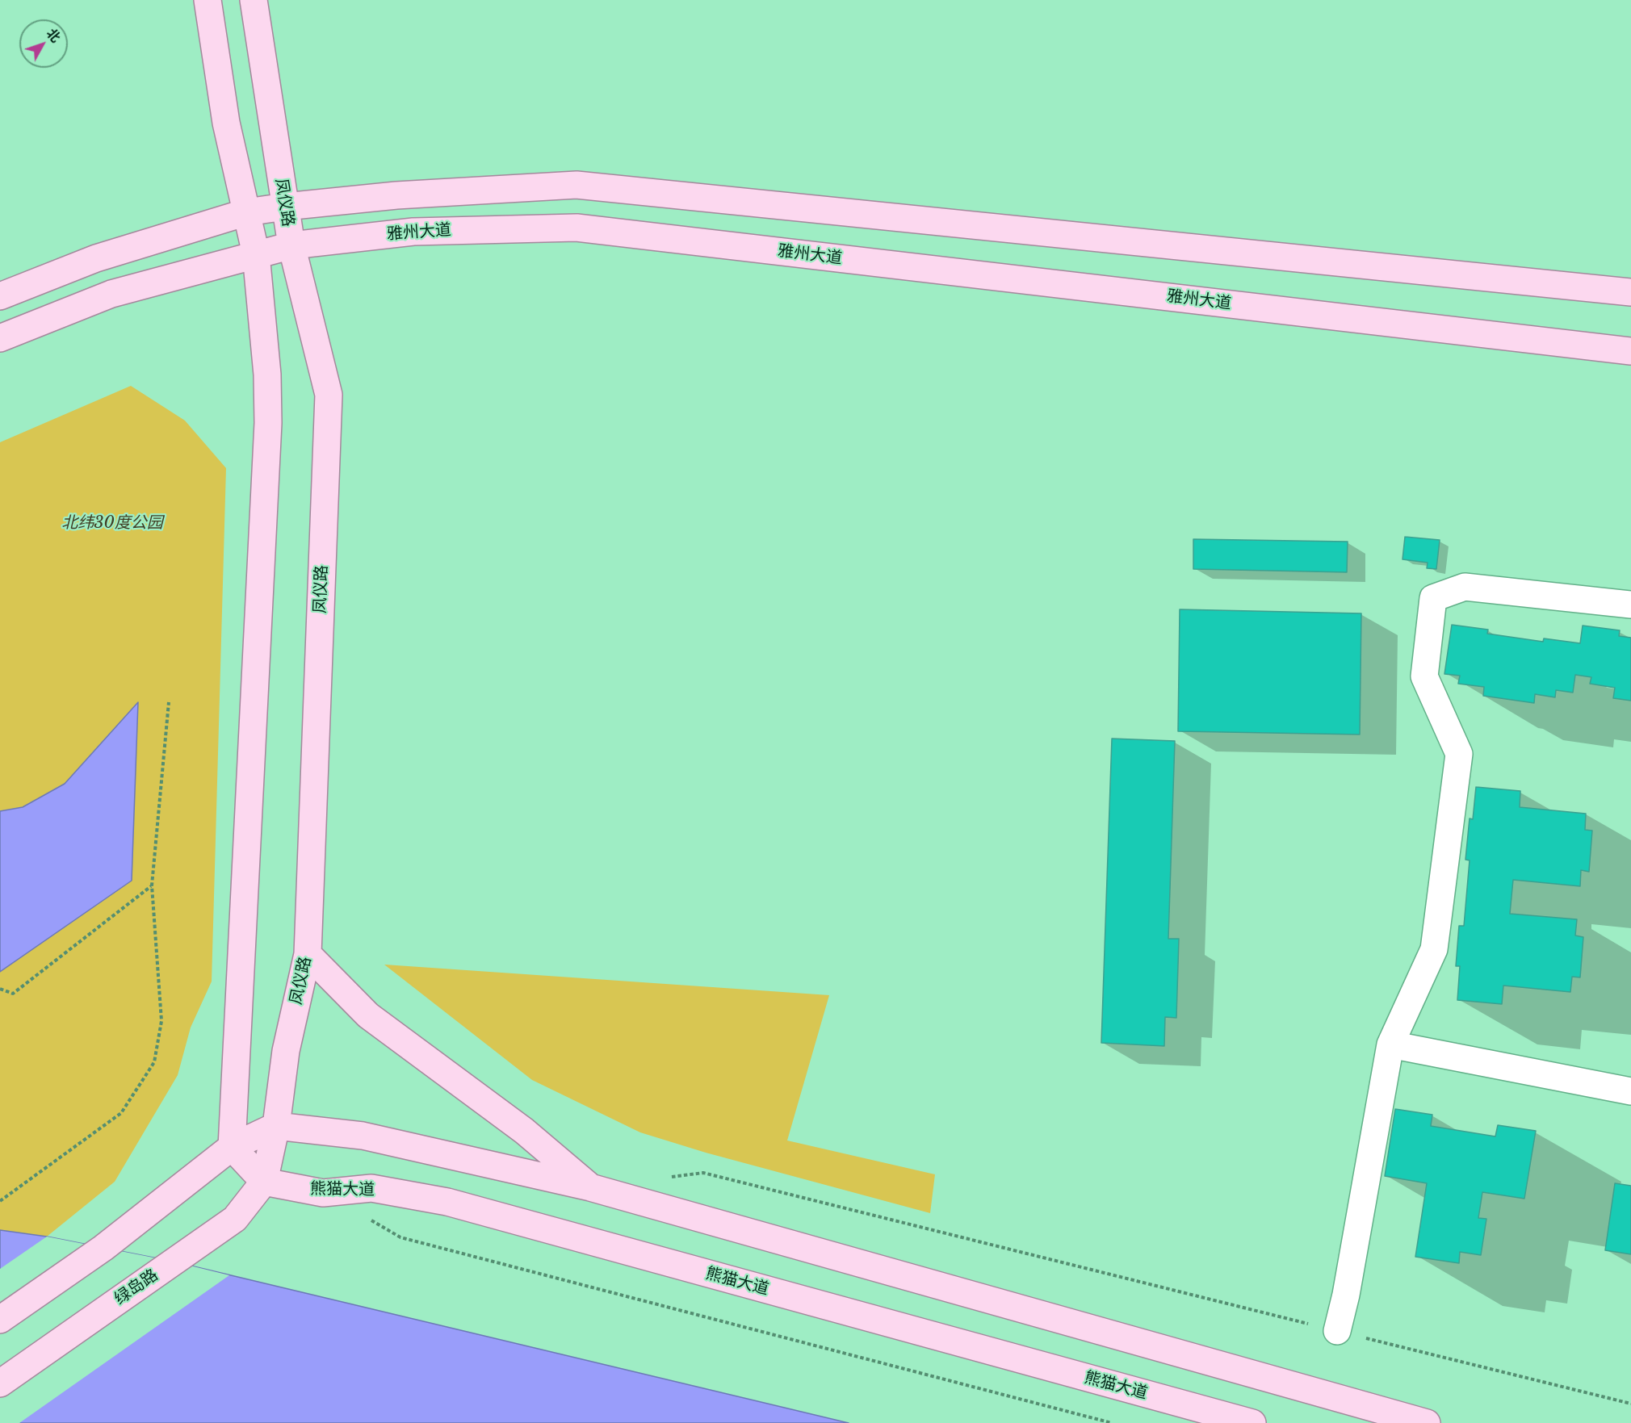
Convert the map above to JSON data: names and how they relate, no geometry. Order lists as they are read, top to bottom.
{
  "streets": {
    "main road": [
      "凤仪路",
      "雅州大道",
      "熊猫大道",
      "绿岛路"
    ]
  },
  "crossings": [
    ["凤仪路", "雅州大道"],
    ["凤仪路", "熊猫大道"],
    ["凤仪路", "绿岛路"],
    ["熊猫大道", "绿岛路"]
  ],
  "parks": ["北纬30度公园"],
  "north": "top right"
}
